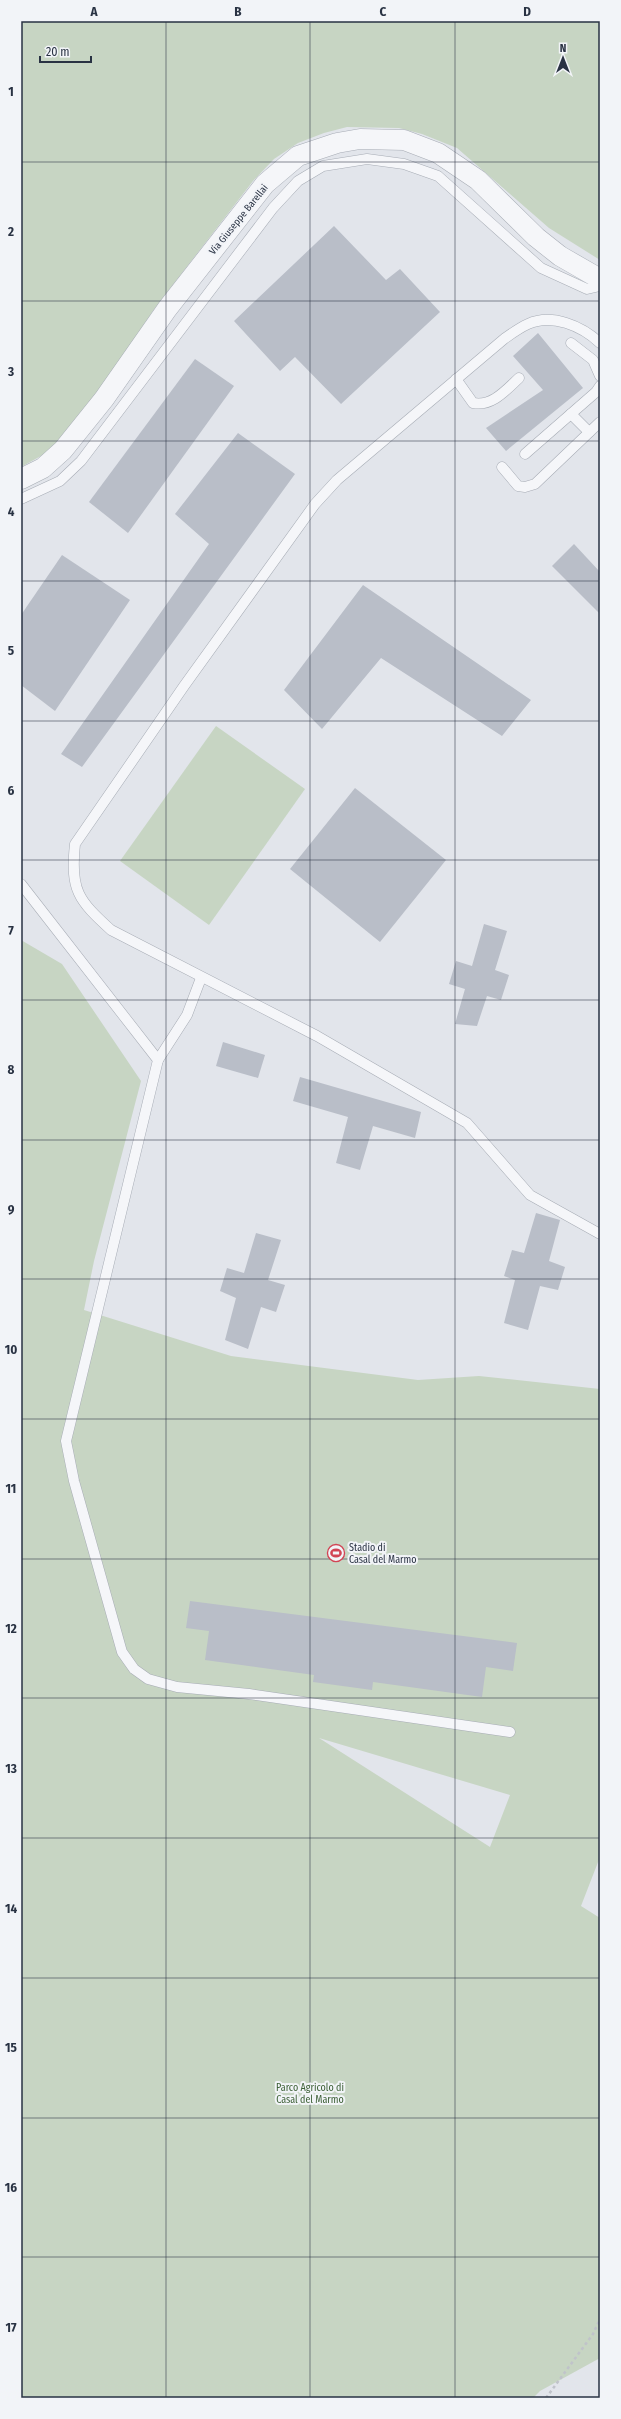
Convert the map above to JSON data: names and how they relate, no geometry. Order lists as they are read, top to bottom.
{
  "streets": {
    "street": ["Via Giuseppe Barellai"]
  },
  "parks": ["Parco Agricolo di Casal del Marmo"],
  "places": {
    "sports": ["Stadio di Casal del Marmo"]
  },
  "scale_bar": "20 m",
  "north": "top",
  "grid": {
    "columns": [
      "A",
      "B",
      "C",
      "D"
    ],
    "rows": [
      "1",
      "2",
      "3",
      "4",
      "5",
      "6",
      "7",
      "8",
      "9",
      "10",
      "11",
      "12",
      "13",
      "14",
      "15",
      "16",
      "17"
    ]
  }
}
